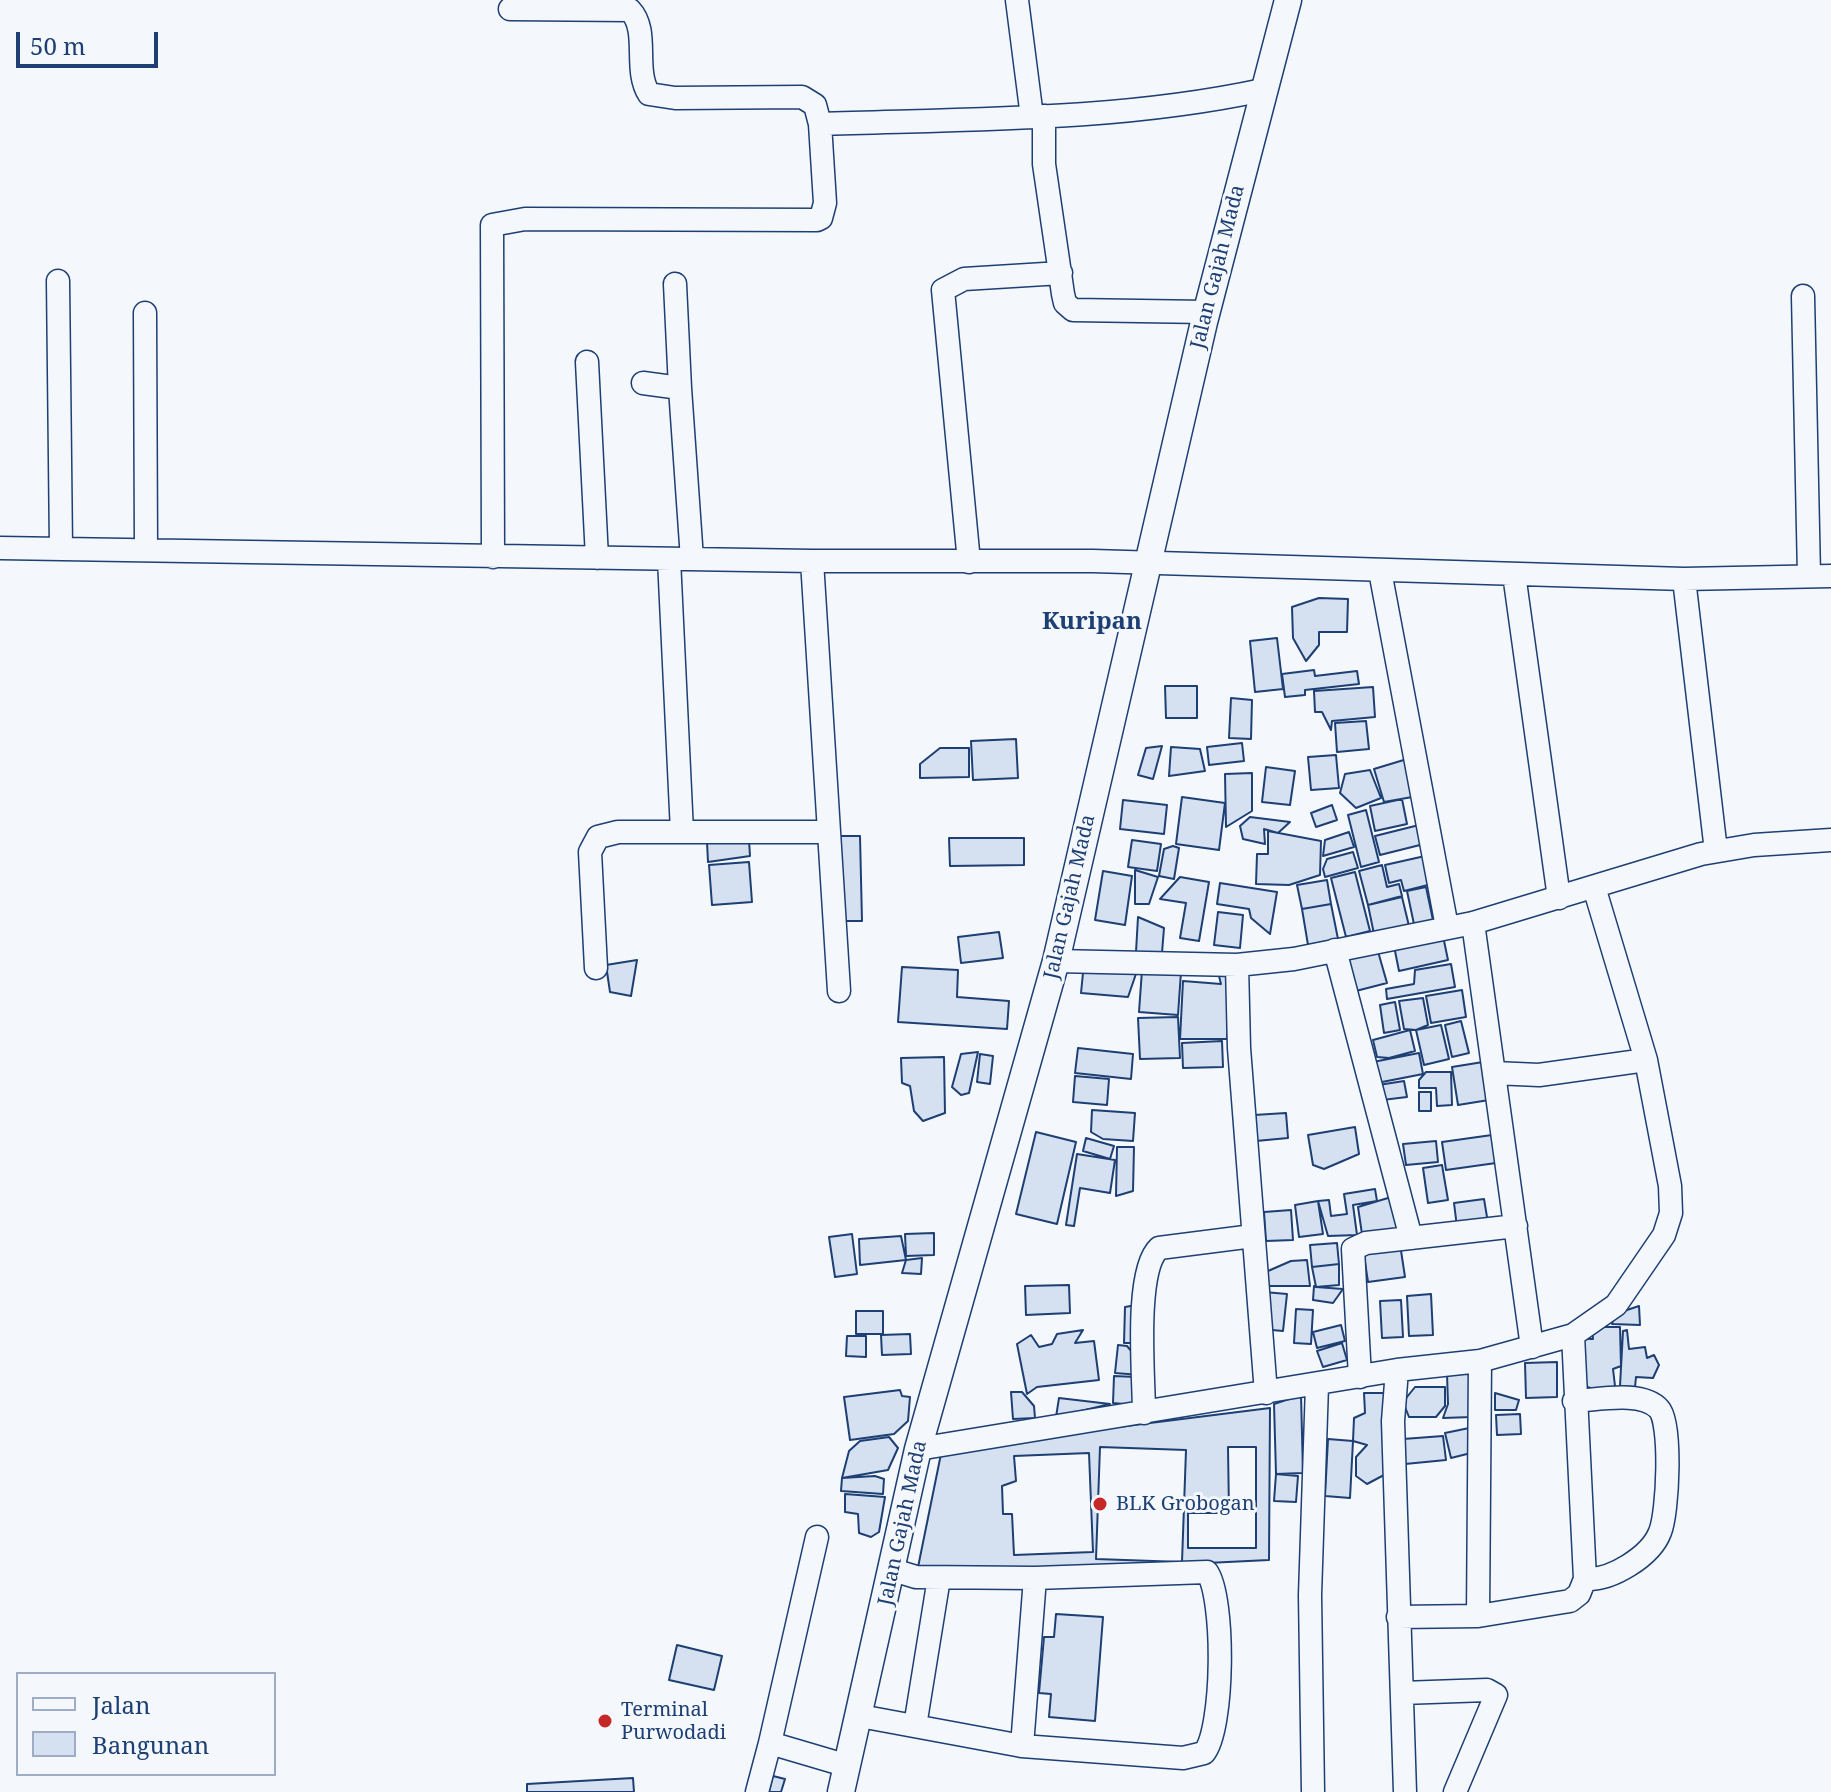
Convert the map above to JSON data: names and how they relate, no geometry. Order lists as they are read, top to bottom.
{
  "streets": {
    "main road": ["Jalan Gajah Mada"]
  },
  "districts": ["Kuripan"],
  "places": ["BLK Grobogan", "Terminal Purwodadi"],
  "legend": ["Jalan", "Bangunan"],
  "scale_bar": "50 m"
}
